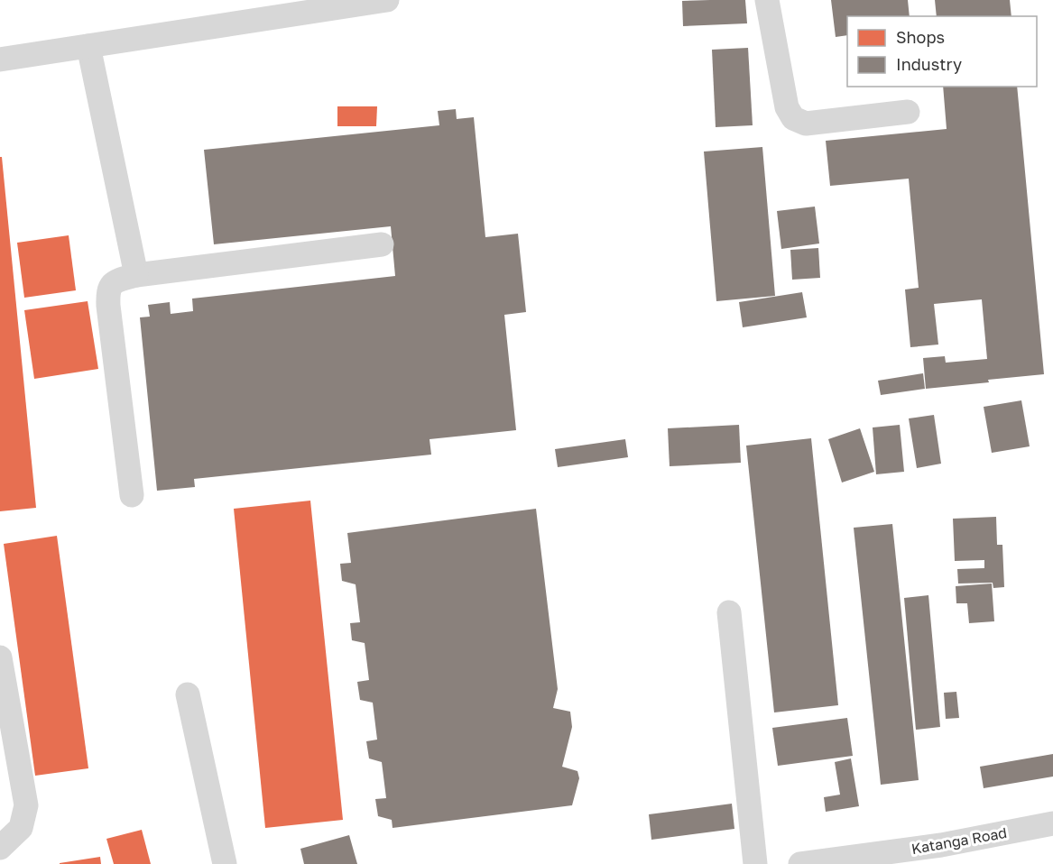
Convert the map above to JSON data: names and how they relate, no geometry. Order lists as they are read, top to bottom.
{
  "streets": {
    "street": ["Katanga Road"]
  },
  "legend": ["Shops", "Industry"]
}
